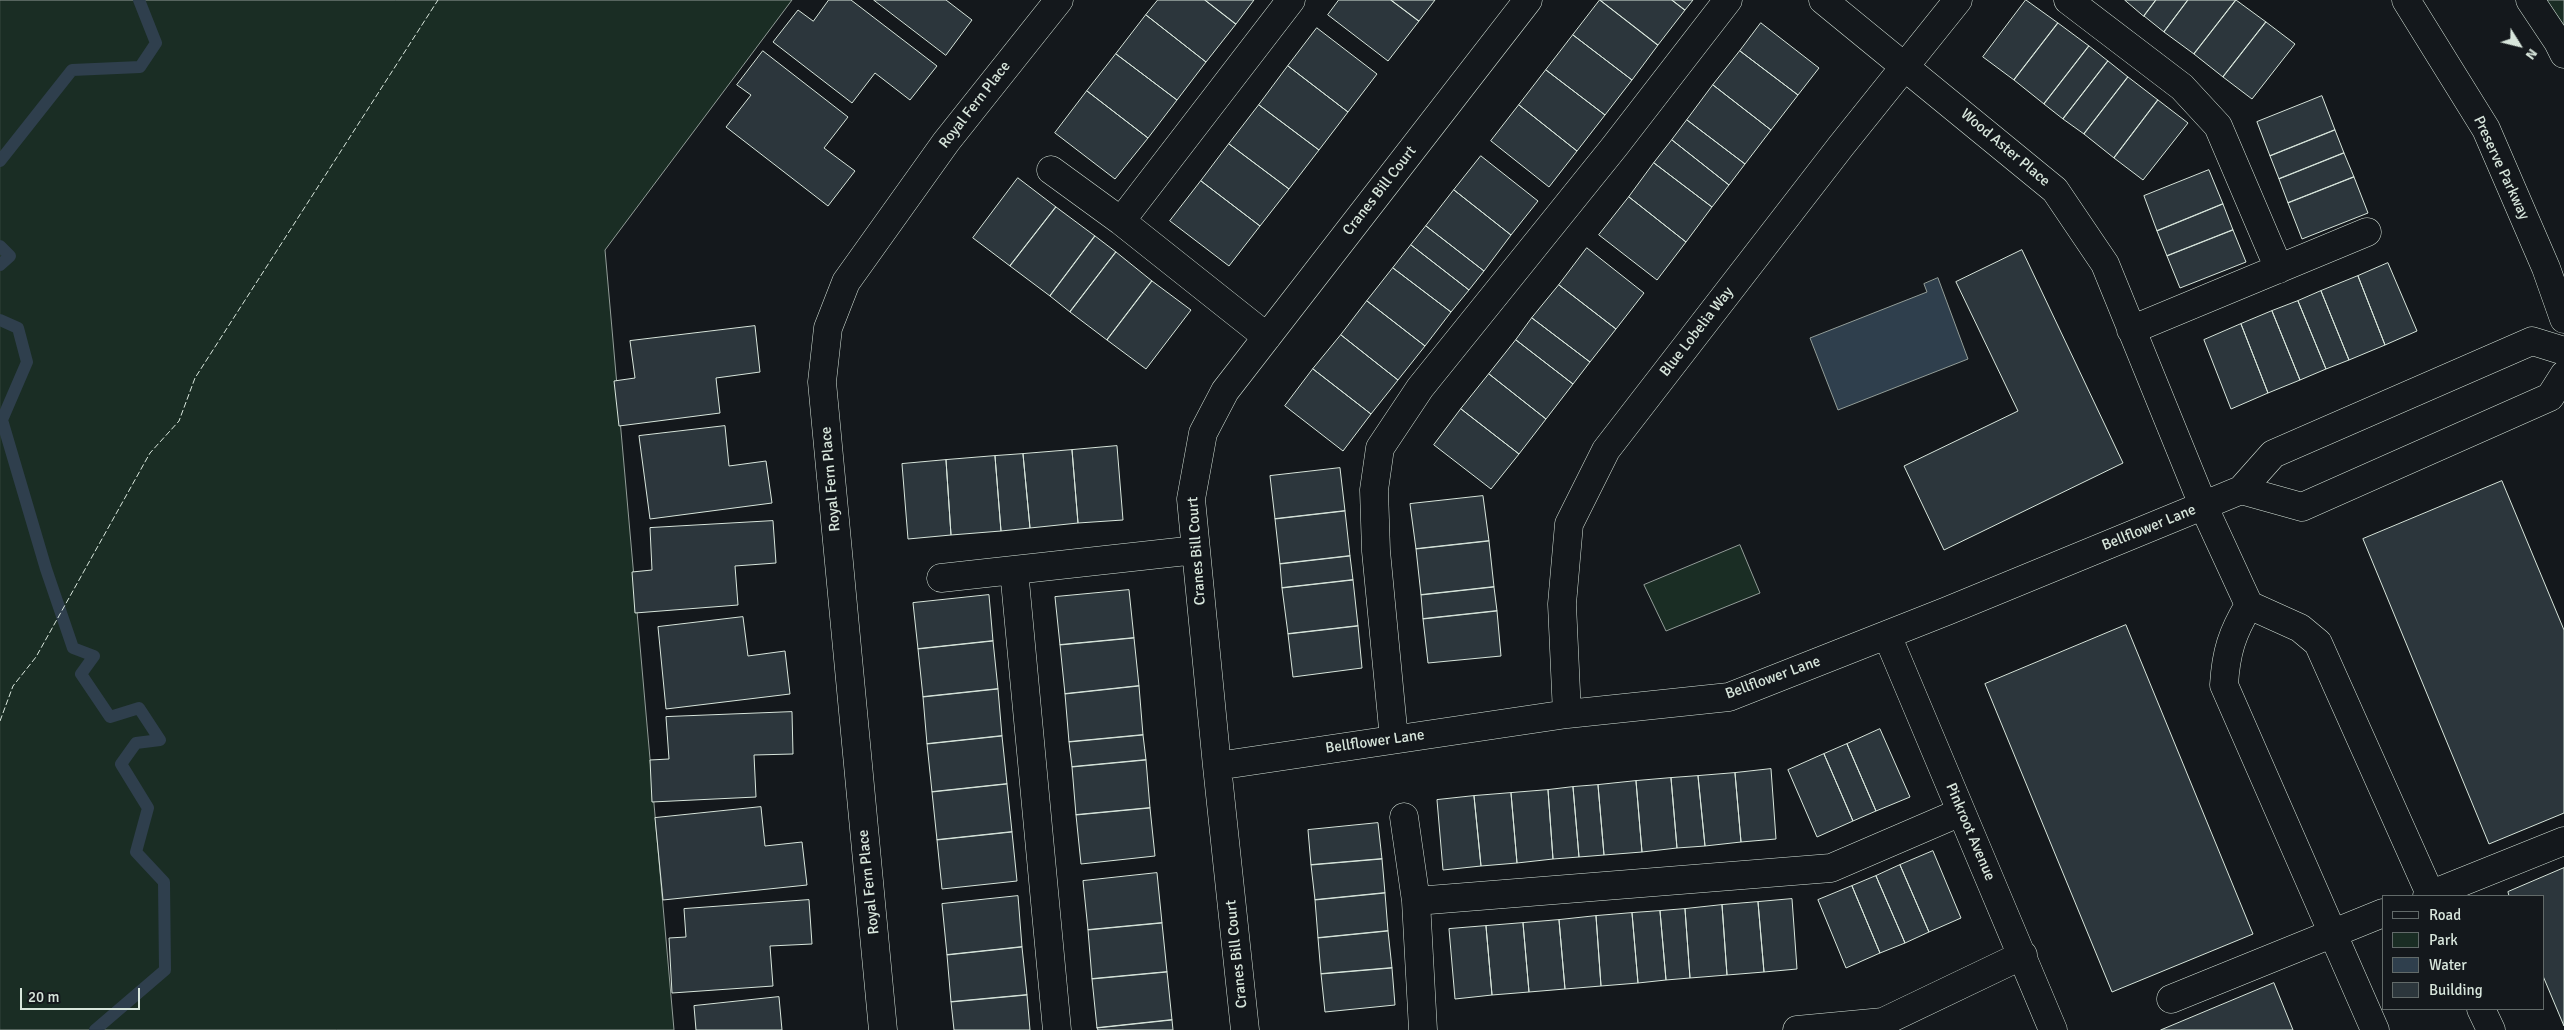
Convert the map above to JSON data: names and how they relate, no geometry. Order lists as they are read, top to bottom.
{
  "streets": {
    "street": [
      "Royal Fern Place",
      "Wood Aster Place",
      "Preserve Parkway",
      "Cranes Bill Court",
      "Blue Lobelia Way",
      "Bellflower Lane",
      "Pinkroot Avenue"
    ]
  },
  "crossings": [
    ["Wood Aster Place", "Blue Lobelia Way"],
    ["Wood Aster Place", "Bellflower Lane"],
    ["Cranes Bill Court", "Bellflower Lane"],
    ["Blue Lobelia Way", "Bellflower Lane"],
    ["Bellflower Lane", "Pinkroot Avenue"]
  ],
  "legend": [
    "Road",
    "Park",
    "Water",
    "Building"
  ],
  "scale_bar": "20 m",
  "north": "bottom right"
}
